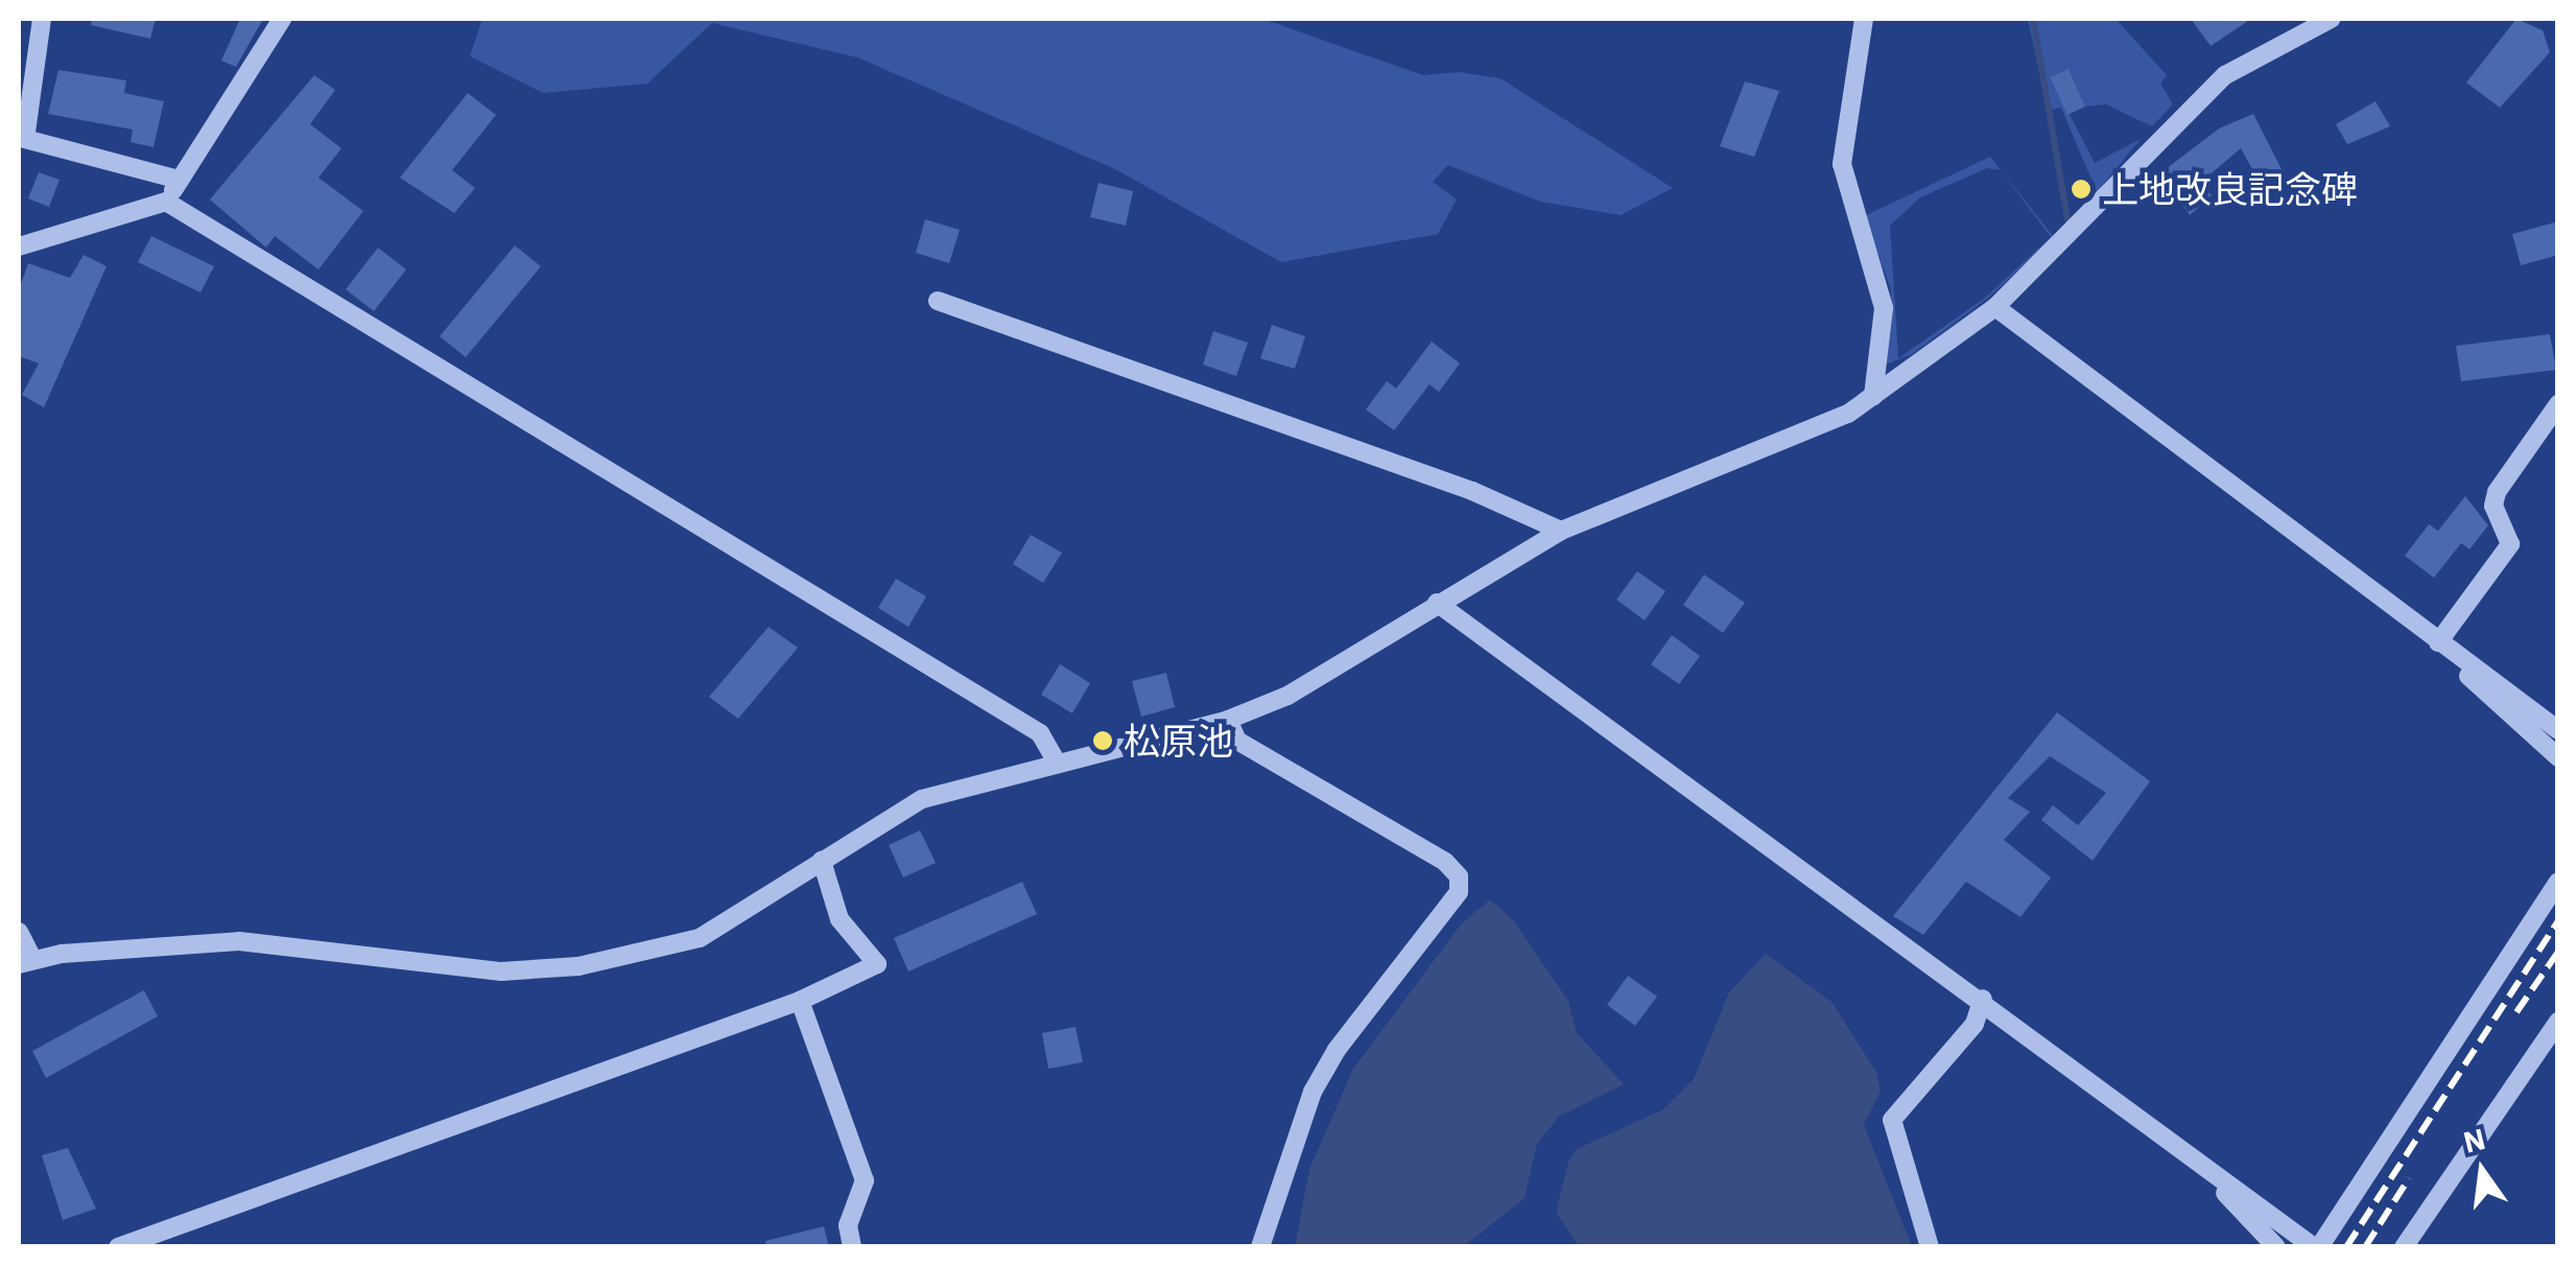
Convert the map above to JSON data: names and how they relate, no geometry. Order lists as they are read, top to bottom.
{
  "places": ["上地改良記念碑", "松原池"],
  "north": "top"
}
